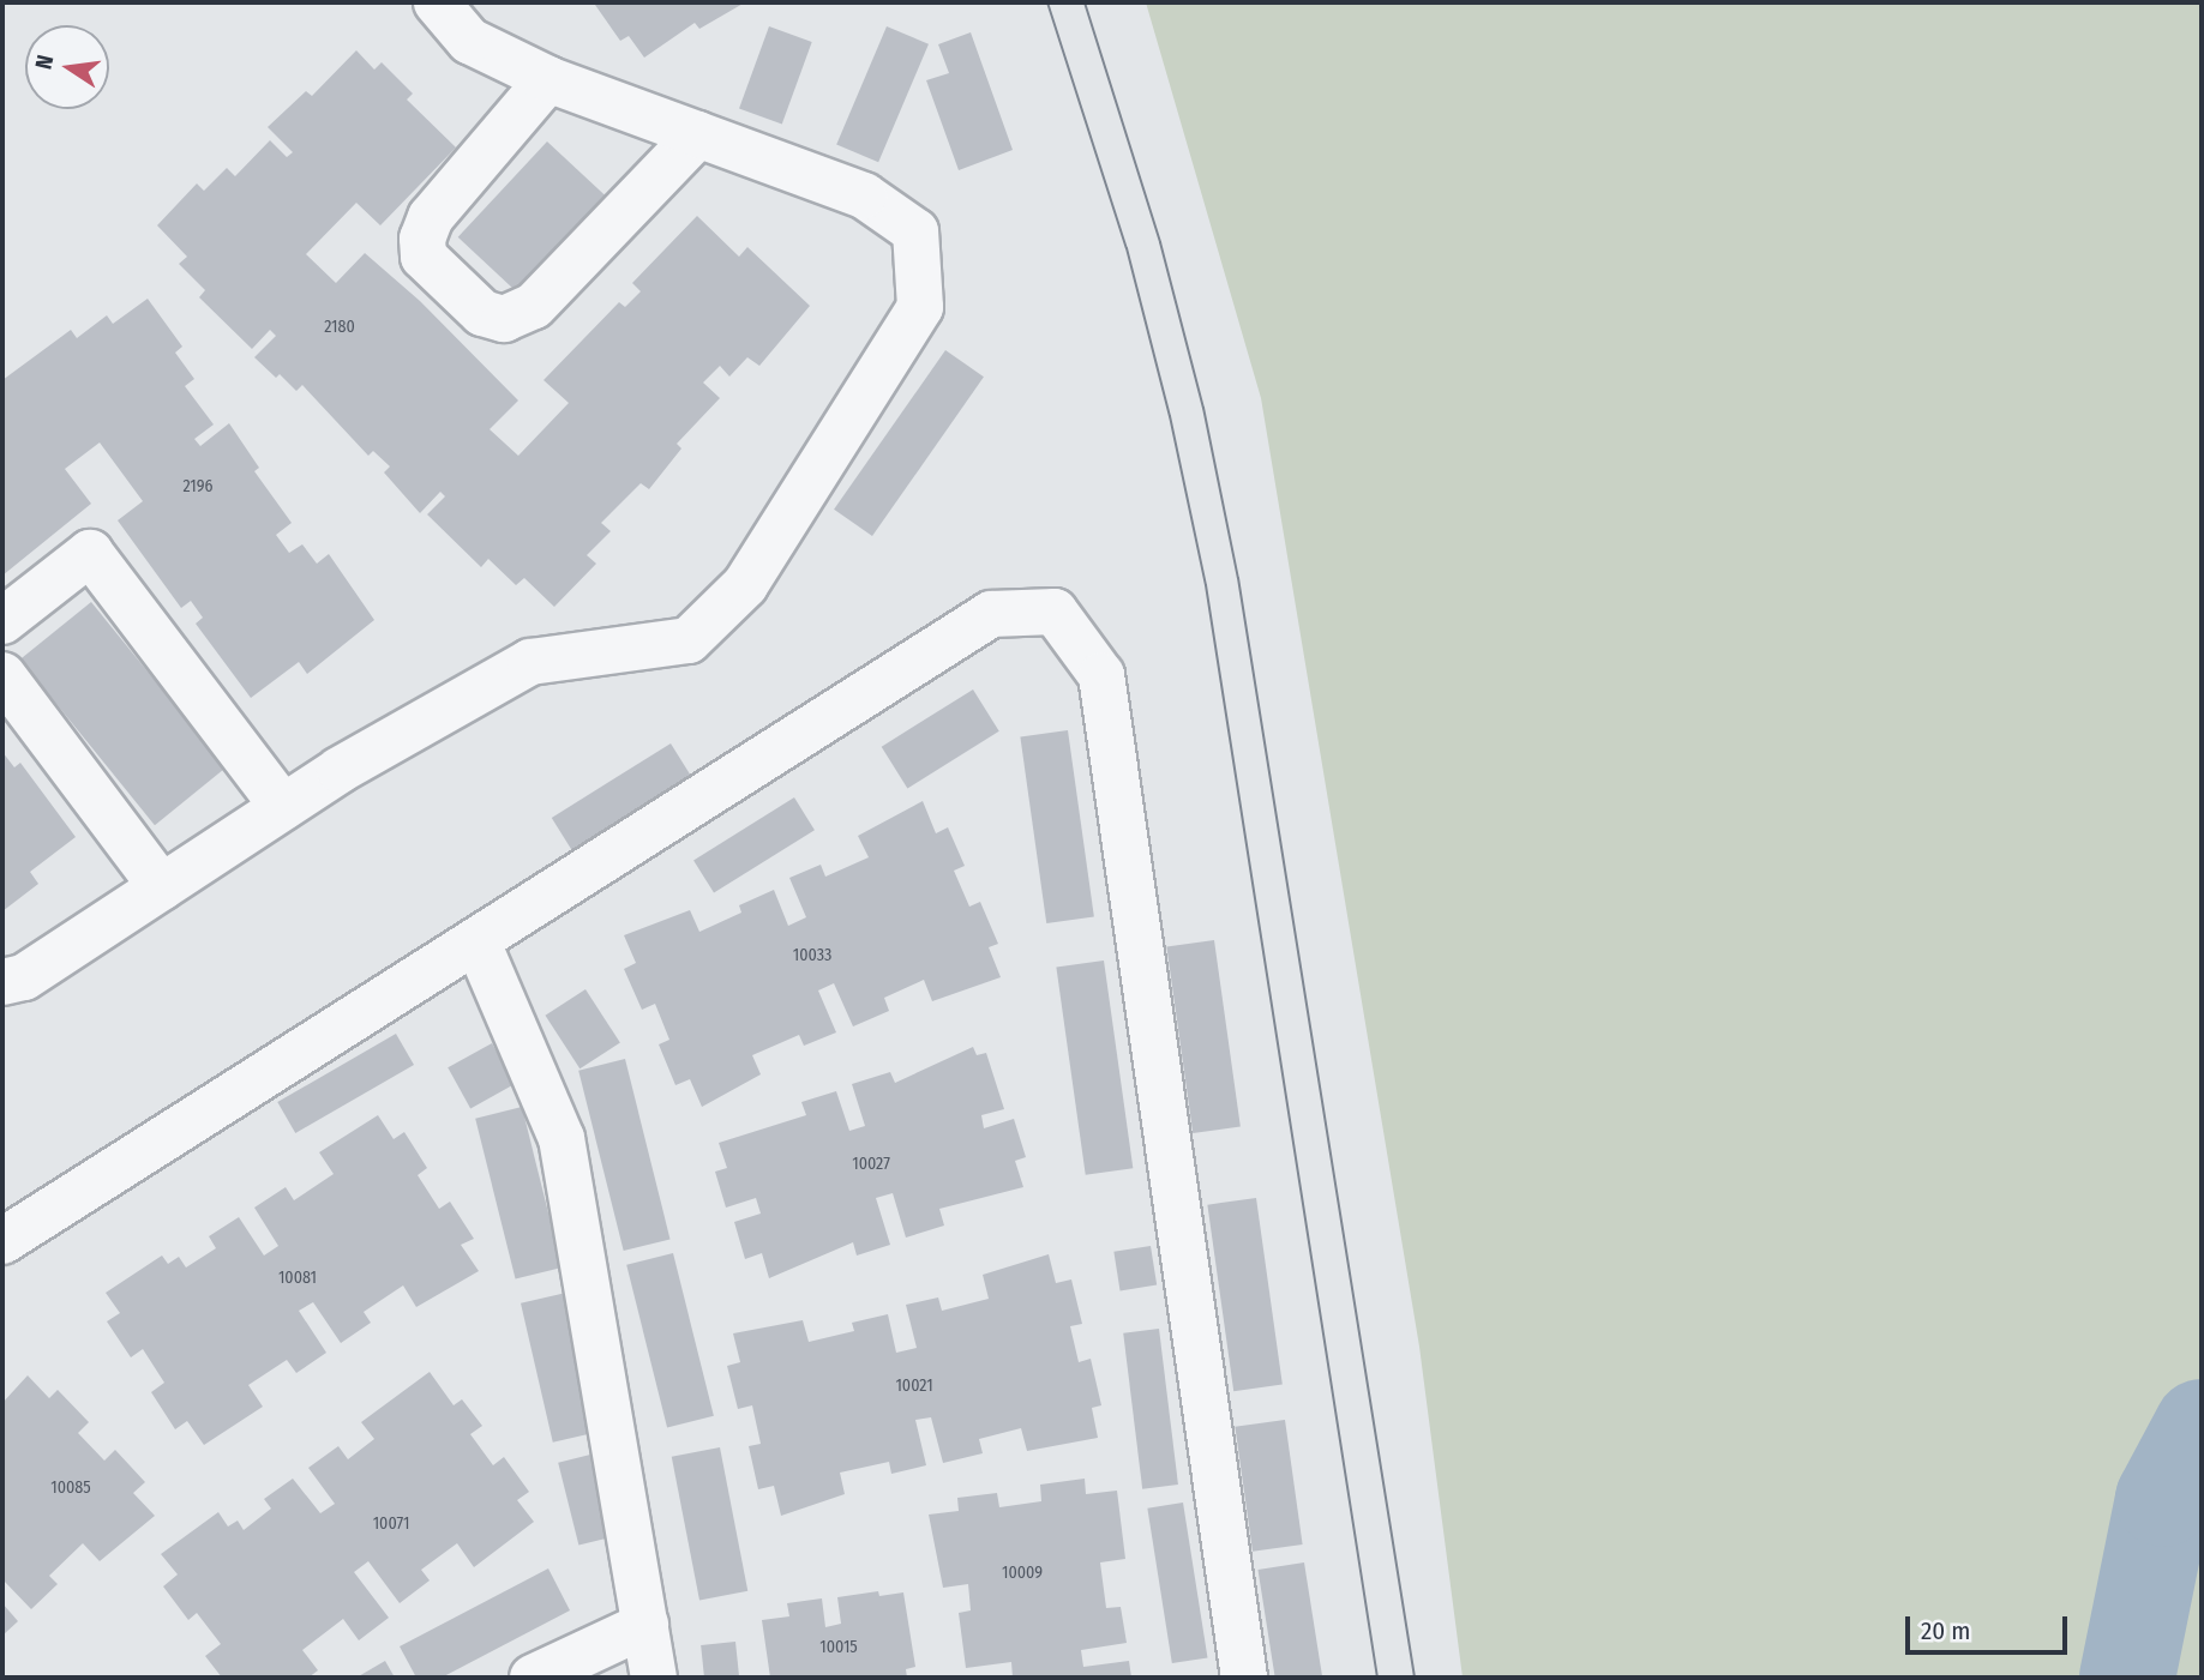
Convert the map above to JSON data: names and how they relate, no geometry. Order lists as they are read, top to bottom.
{
  "house_numbers": [
    "2180",
    "2196",
    "10033",
    "10027",
    "10081",
    "10021",
    "10085",
    "10071",
    "10009",
    "10015"
  ],
  "scale_bar": "20 m",
  "north": "left"
}
